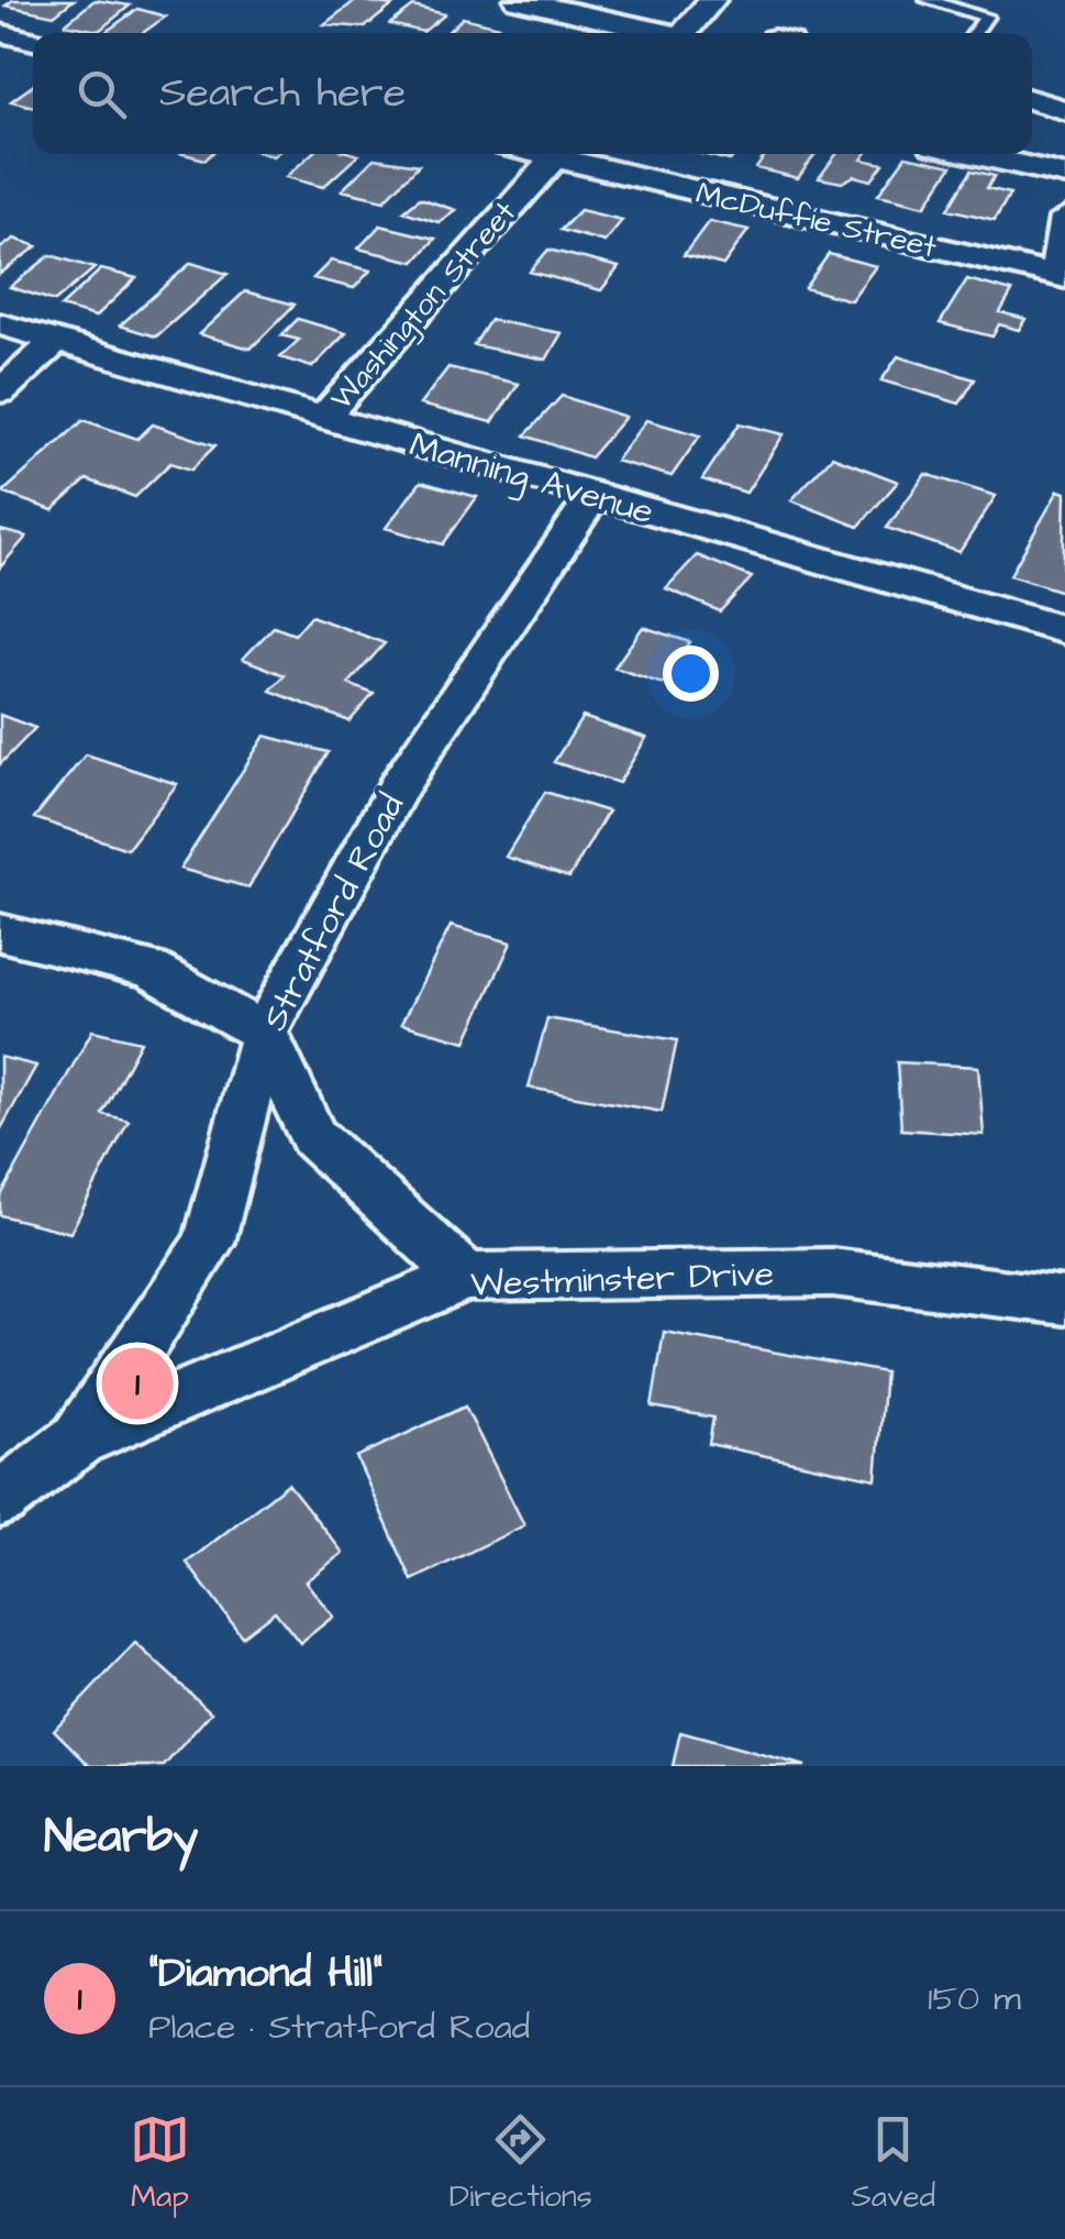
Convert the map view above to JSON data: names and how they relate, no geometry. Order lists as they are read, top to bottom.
{
  "streets": {
    "street": [
      "McDuffie Street",
      "Washington Street",
      "Manning Avenue",
      "Stratford Road",
      "Westminster Drive"
    ]
  },
  "crossings": [
    ["Washington Street", "Manning Avenue"],
    ["Manning Avenue", "Stratford Road"],
    ["Stratford Road", "Westminster Drive"]
  ],
  "page": {
    "search": "Search here",
    "pins": "1",
    "heading": "Nearby",
    "list": [
      {
        "mark": "1",
        "name": "\"Diamond Hill\"",
        "note": "Place · Stratford Road",
        "value": "150 m"
      }
    ],
    "nav": ["Map", "Directions", "Saved"]
  }
}
